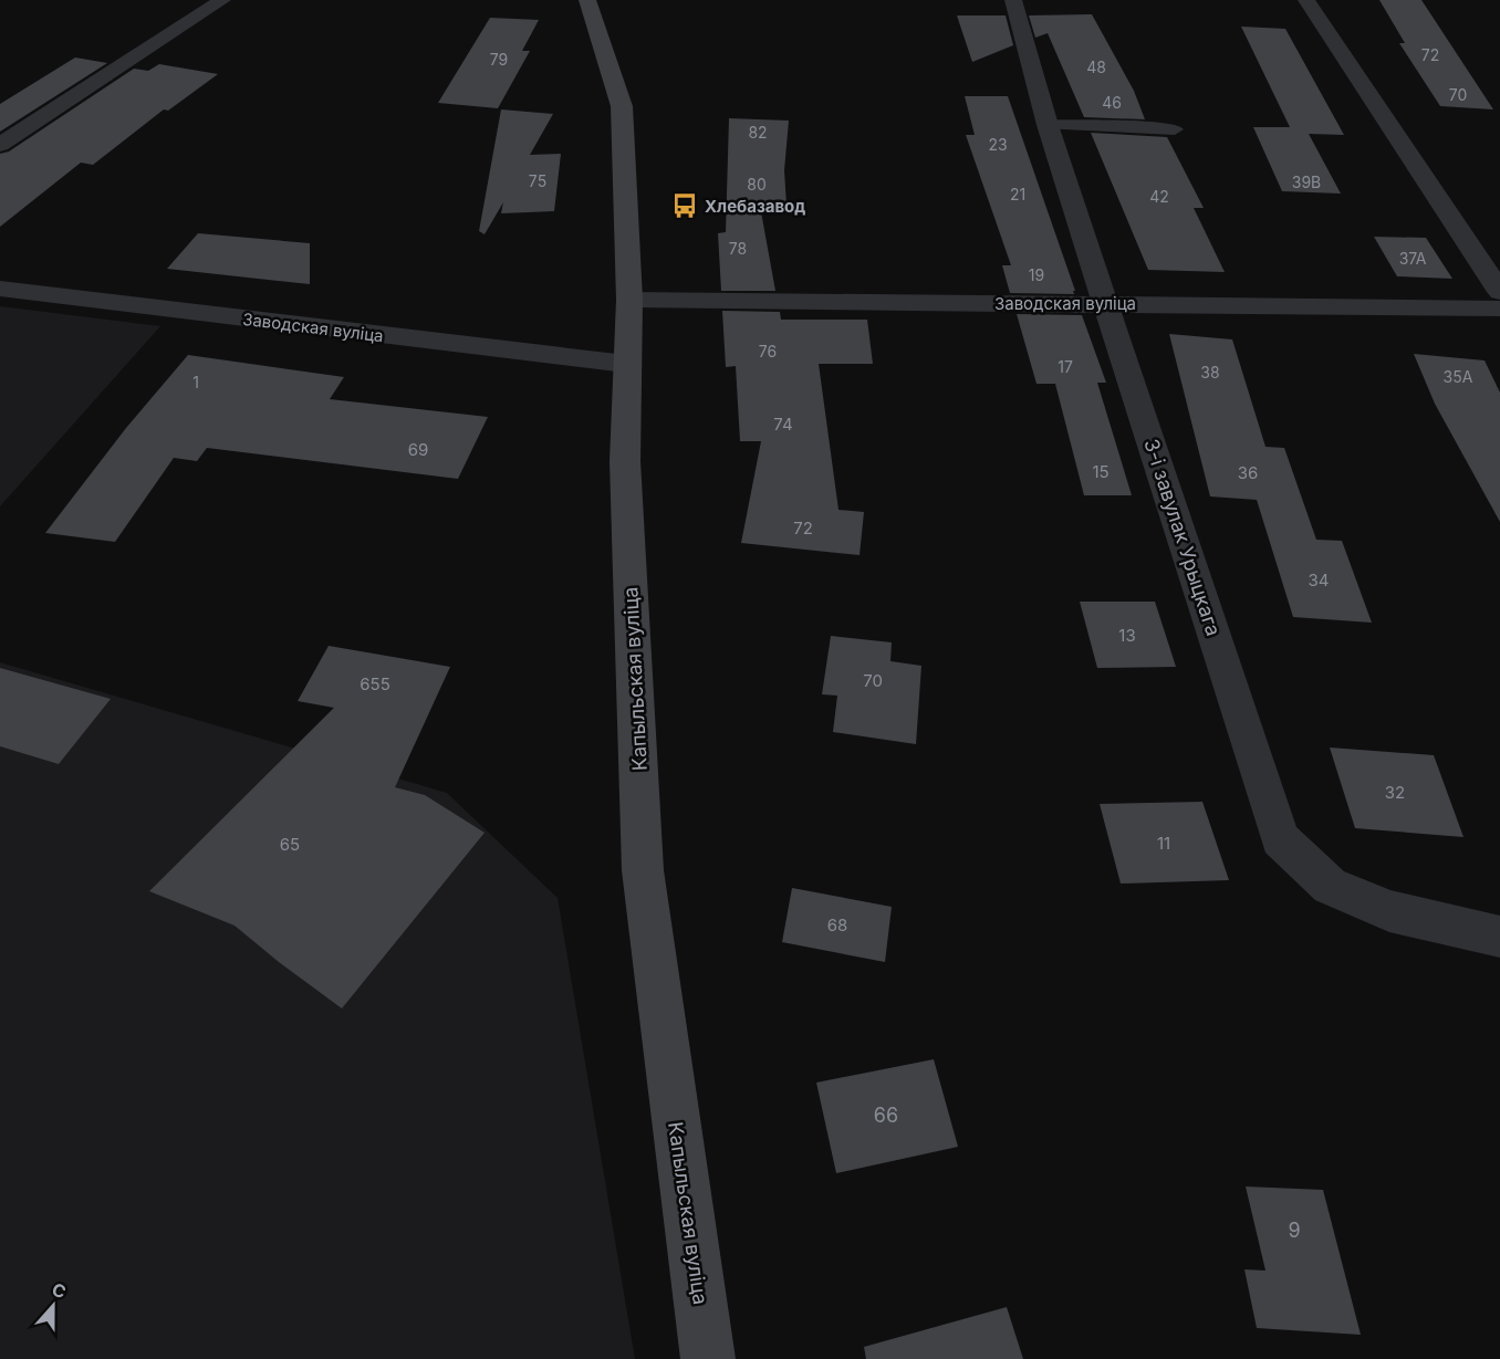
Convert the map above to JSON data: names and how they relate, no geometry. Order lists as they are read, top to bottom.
{
  "streets": {
    "main road": ["Капыльская вуліца"],
    "street": ["Заводская вуліца", "3-і завулак Урыцкага"]
  },
  "crossings": [
    ["Заводская вуліца", "3-і завулак Урыцкага"],
    ["Заводская вуліца", "Капыльская вуліца"]
  ],
  "places": {
    "bus stop": ["Хлебазавод"]
  },
  "house_numbers": [
    "72",
    "79",
    "48",
    "70",
    "46",
    "82",
    "23",
    "75",
    "39В",
    "80",
    "21",
    "42",
    "78",
    "37А",
    "19",
    "76",
    "17",
    "38",
    "35А",
    "1",
    "74",
    "69",
    "15",
    "36",
    "72",
    "34",
    "13",
    "70",
    "655",
    "32",
    "11",
    "65",
    "68",
    "66",
    "9"
  ],
  "north": "top"
}
